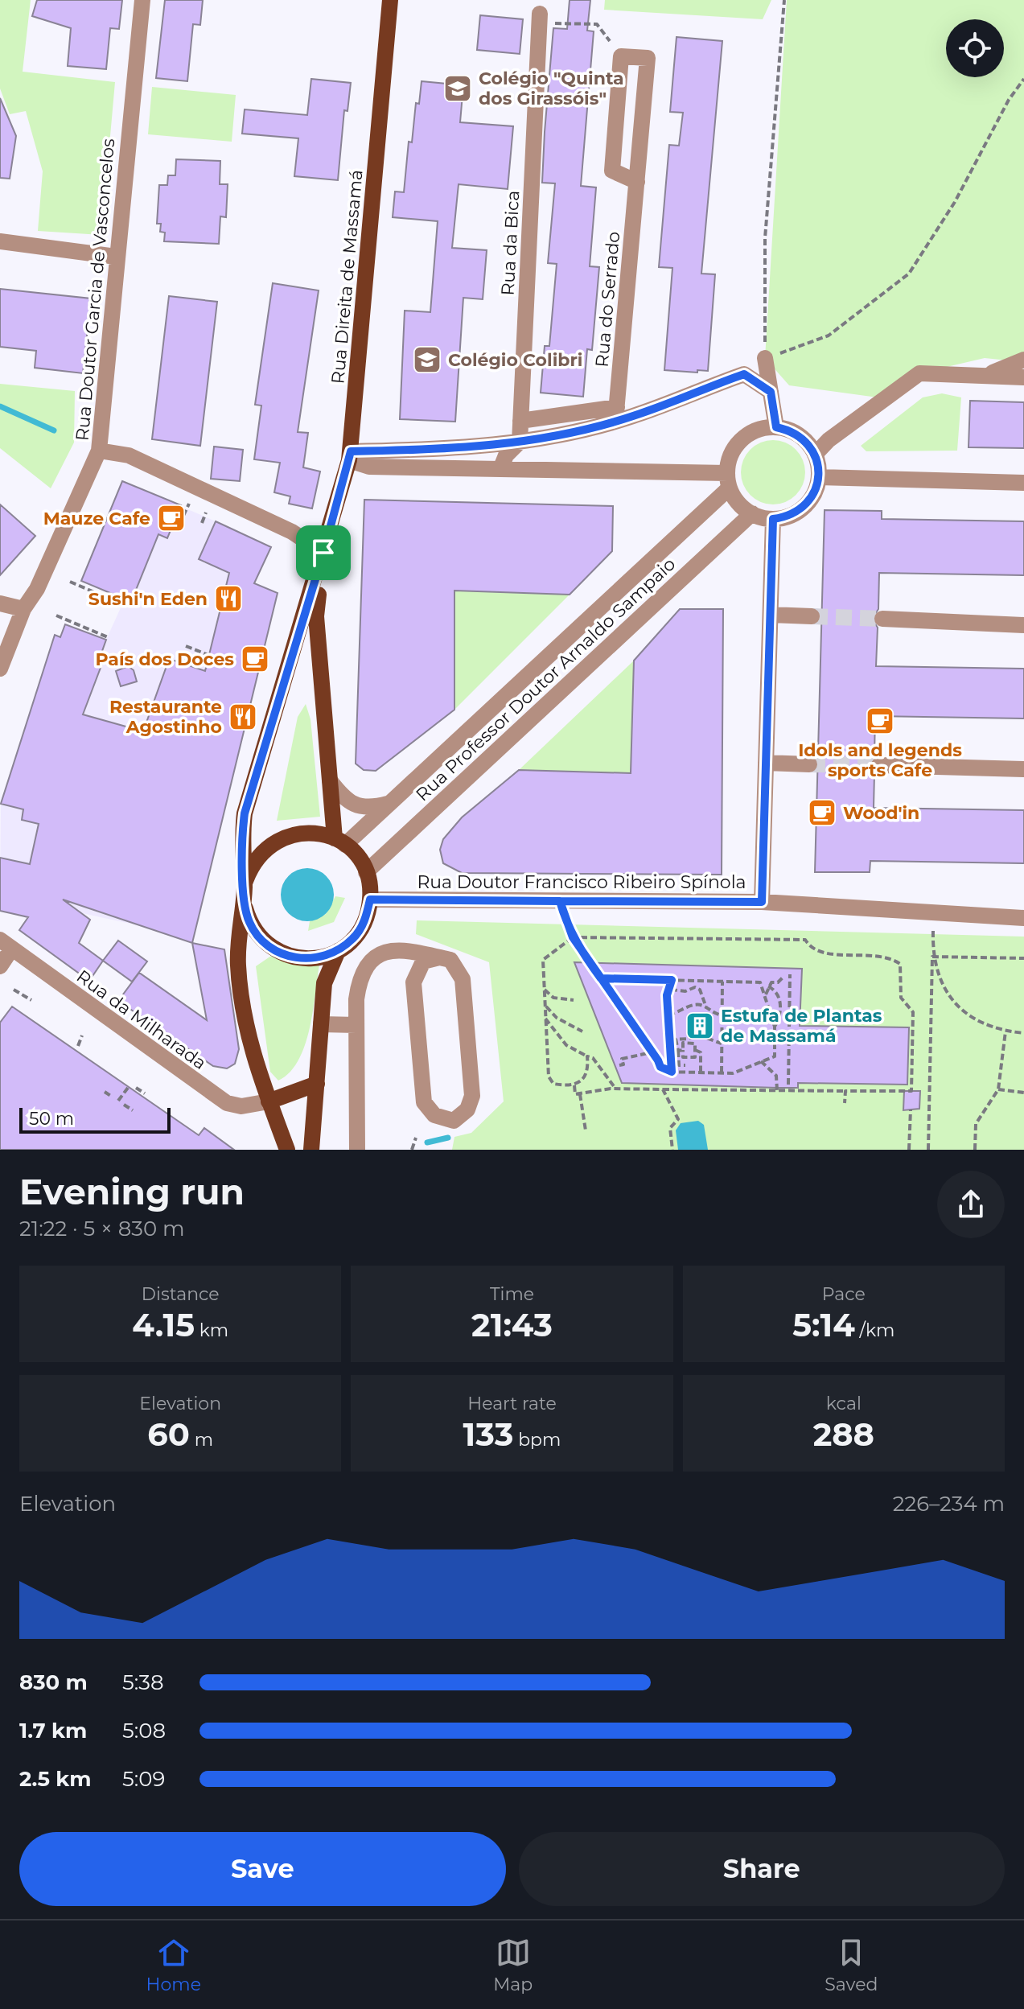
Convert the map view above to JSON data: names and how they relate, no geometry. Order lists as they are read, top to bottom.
{
  "streets": {
    "main road": ["Rua Direita de Massamá"],
    "street": [
      "Rua da Bica",
      "Rua Doutor Garcia de Vasconcelos",
      "Rua do Serrado",
      "Rua Professor Doutor Arnaldo Sampaio",
      "Rua Doutor Francisco Ribeiro Spínola",
      "Rua da Milharada"
    ]
  },
  "crossings": [
    ["Rua Direita de Massamá", "Rua Doutor Garcia de Vasconcelos"],
    ["Rua Direita de Massamá", "Rua Professor Doutor Arnaldo Sampaio"],
    ["Rua Direita de Massamá", "Rua Doutor Francisco Ribeiro Spínola"],
    ["Rua Direita de Massamá", "Rua da Milharada"],
    ["Rua Professor Doutor Arnaldo Sampaio", "Rua Doutor Francisco Ribeiro Spínola"]
  ],
  "places": {
    "school or university": ["Colégio \"Quinta dos Girassóis\"", "Colégio Colibri"],
    "cafe": [
      "Mauze Cafe",
      "País dos Doces",
      "Idols and legends sports Cafe",
      "Wood'in"
    ],
    "restaurant": ["Sushi'n Eden", "Restaurante Agostinho"],
    "building": ["Estufa de Plantas de Massamá"]
  },
  "scale_bar": "50 m",
  "page": {
    "scale": "50 m",
    "heading": ["Evening run", "21:22 · 5 × 830 m"],
    "stats": [
      ["Distance", "4.15 km"],
      ["Time", "21:43"],
      ["Pace", "5:14 /km"],
      ["Elevation", "60 m"],
      ["Heart rate", "133 bpm"],
      ["kcal", "288"]
    ],
    "chart": ["Elevation", "226–234 m"],
    "list": [
      {
        "name": "830 m",
        "note": "5:38"
      },
      {
        "name": "1.7 km",
        "note": "5:08"
      },
      {
        "name": "2.5 km",
        "note": "5:09"
      }
    ],
    "buttons": ["Save", "Share"],
    "tabs": ["Home", "Map", "Saved"]
  }
}
